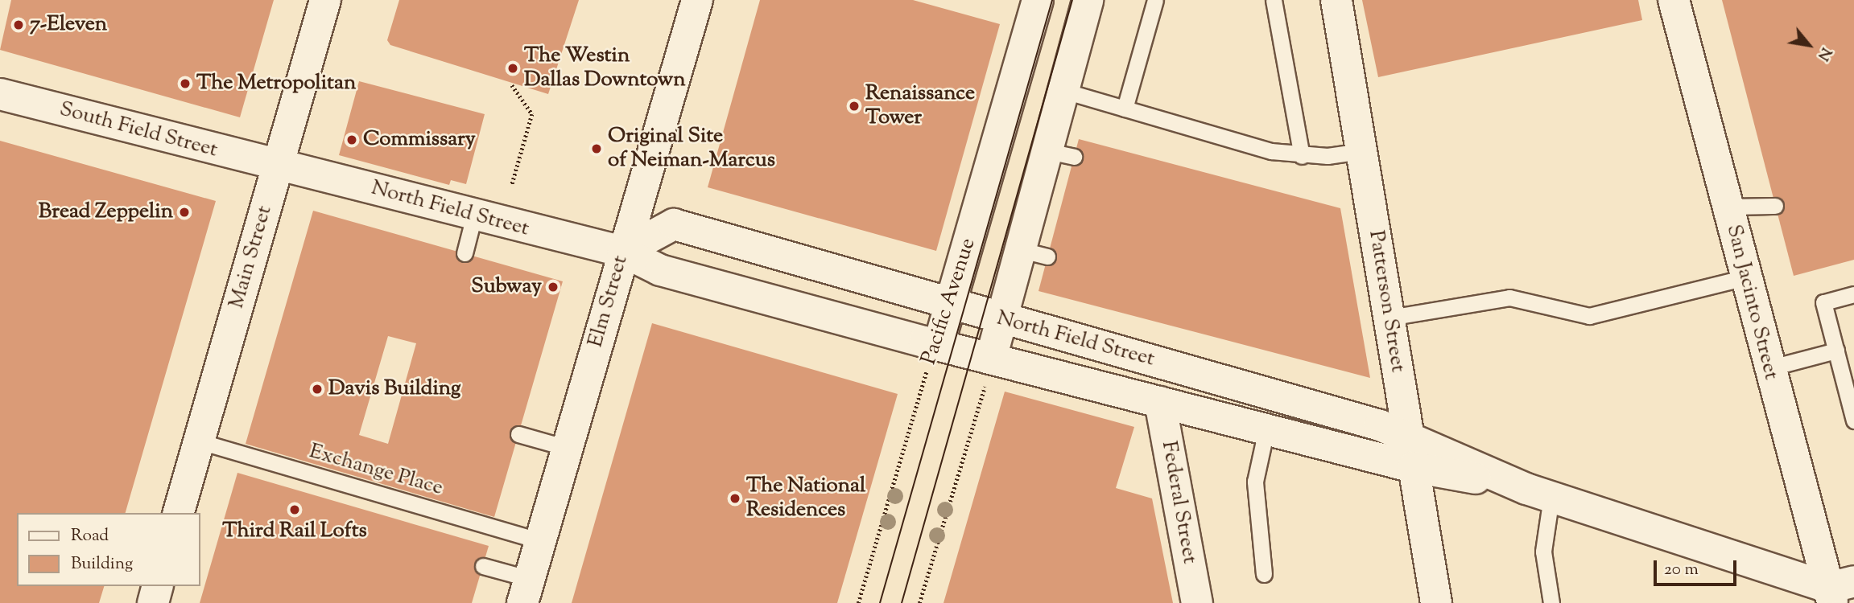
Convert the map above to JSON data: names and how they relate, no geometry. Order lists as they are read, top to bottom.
{
  "streets": {
    "street": [
      "South Field Street",
      "North Field Street",
      "Main Street",
      "Elm Street",
      "Pacific Avenue",
      "Patterson Street",
      "San Jacinto Street",
      "Federal Street"
    ],
    "lane": ["Exchange Place"]
  },
  "crossings": [
    ["South Field Street", "North Field Street"],
    ["South Field Street", "Main Street"],
    ["North Field Street", "Main Street"],
    ["North Field Street", "Elm Street"],
    ["North Field Street", "Pacific Avenue"],
    ["North Field Street", "Patterson Street"],
    ["North Field Street", "San Jacinto Street"],
    ["North Field Street", "Federal Street"],
    ["Main Street", "Exchange Place"],
    ["Elm Street", "Exchange Place"]
  ],
  "places": [
    "7-Eleven",
    "The Westin Dallas Downtown",
    "The Metropolitan",
    "Renaissance Tower",
    "Commissary",
    "Original Site of Neiman-Marcus",
    "Bread Zeppelin",
    "Subway",
    "Davis Building",
    "The National Residences",
    "Third Rail Lofts"
  ],
  "legend": ["Road", "Building"],
  "scale_bar": "20 m",
  "north": "bottom right"
}
